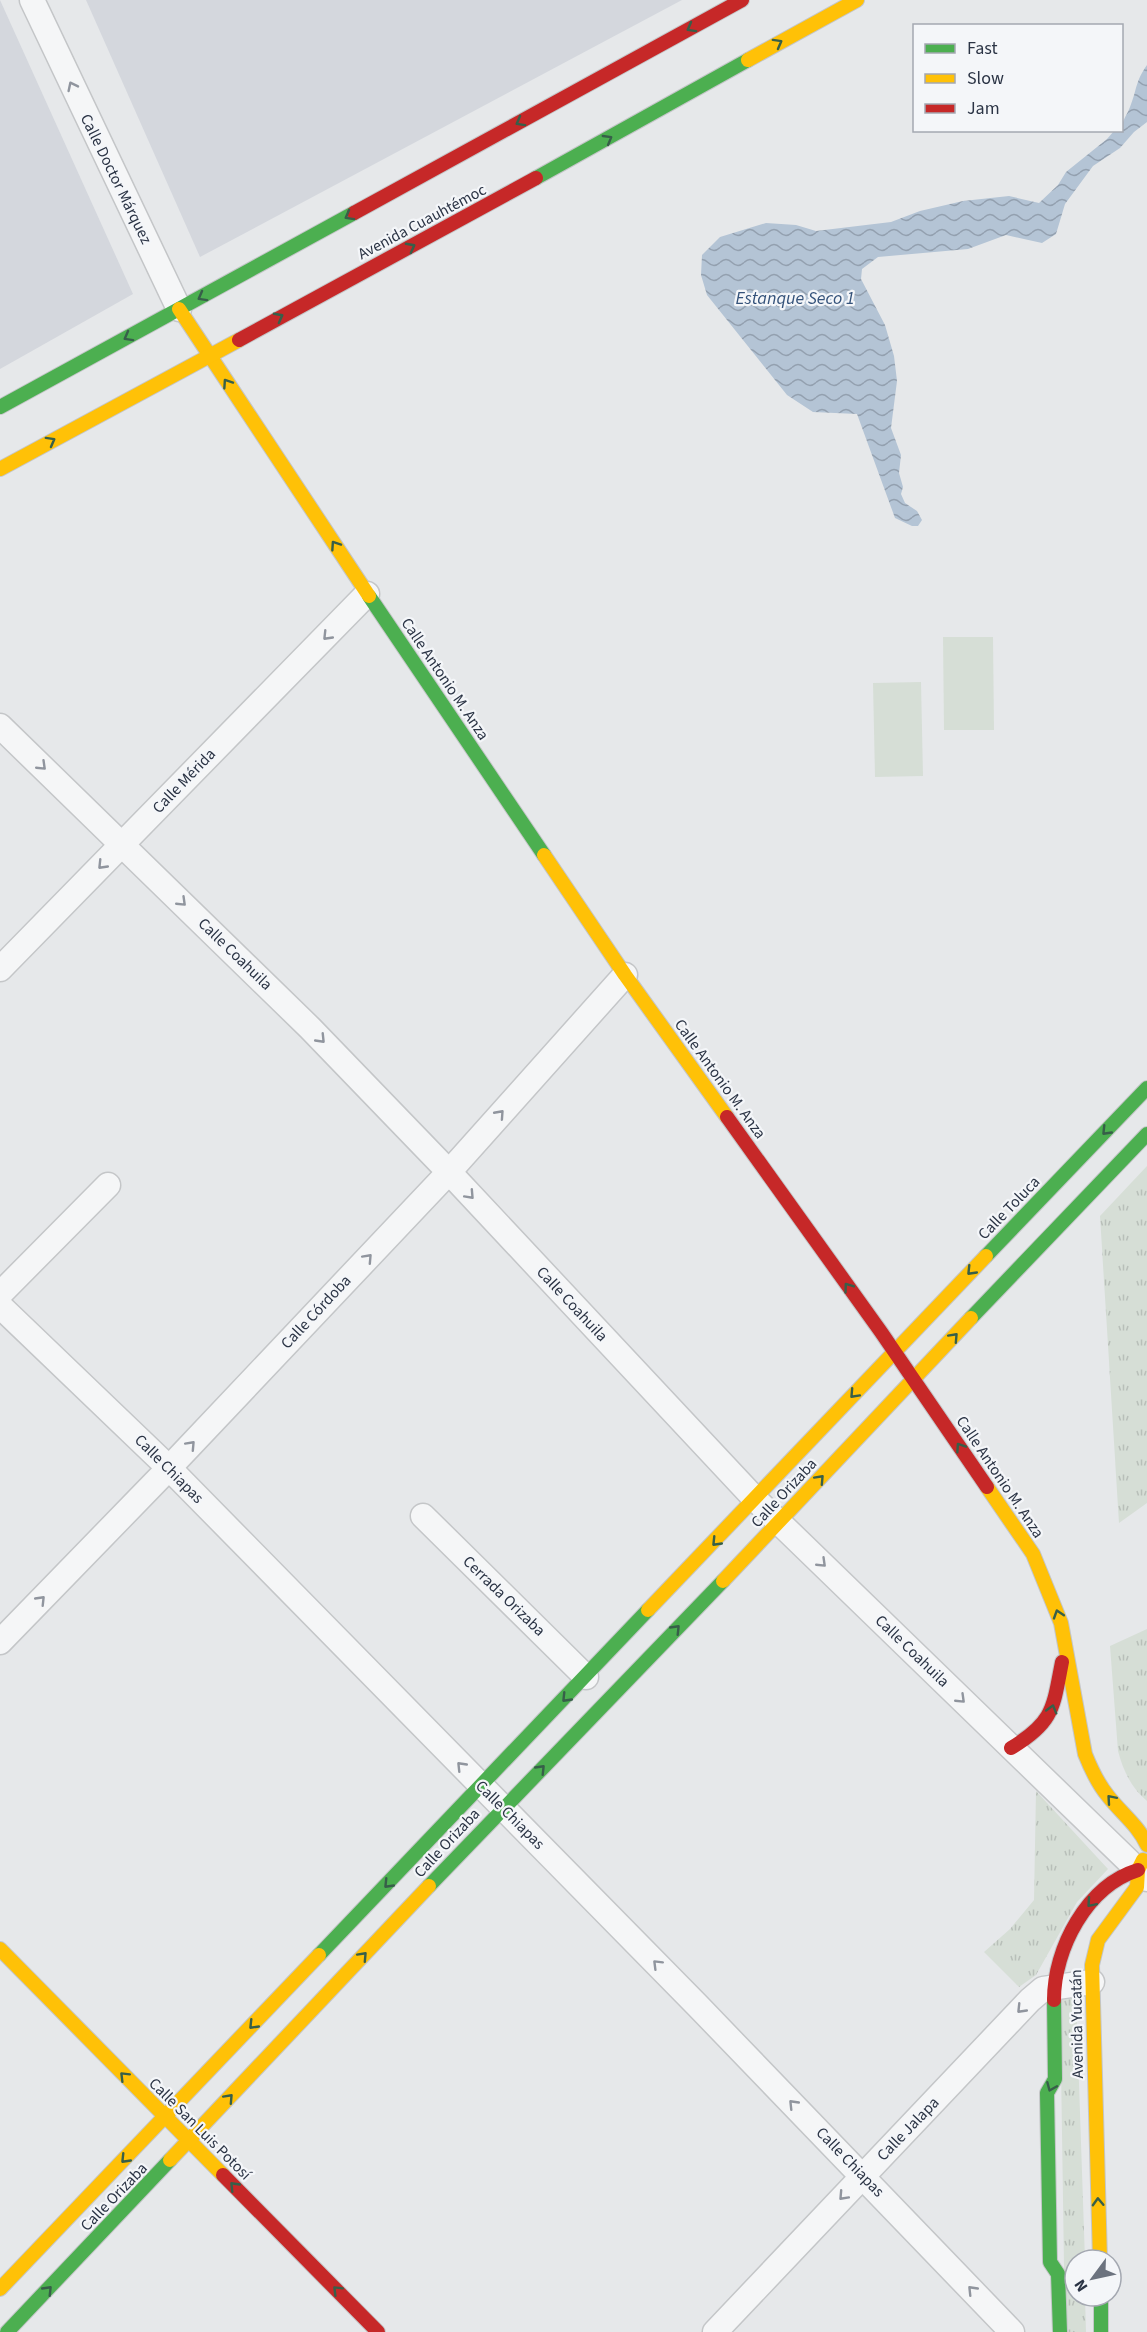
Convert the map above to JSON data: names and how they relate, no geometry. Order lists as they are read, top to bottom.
{
  "streets": {
    "street": [
      "Calle Doctor Márquez",
      "Avenida Cuauhtémoc",
      "Calle Antonio M. Anza",
      "Calle Mérida",
      "Calle Coahuila",
      "Calle Toluca",
      "Calle Córdoba",
      "Calle Chiapas",
      "Calle Orizaba",
      "Cerrada Orizaba",
      "Avenida Yucatán",
      "Calle San Luis Potosí",
      "Calle Jalapa"
    ]
  },
  "crossings": [
    ["Calle Doctor Márquez", "Avenida Cuauhtémoc"],
    ["Calle Doctor Márquez", "Calle Antonio M. Anza"],
    ["Avenida Cuauhtémoc", "Calle Antonio M. Anza"],
    ["Calle Antonio M. Anza", "Calle Mérida"],
    ["Calle Antonio M. Anza", "Calle Toluca"],
    ["Calle Antonio M. Anza", "Calle Córdoba"],
    ["Calle Antonio M. Anza", "Calle Orizaba"],
    ["Calle Mérida", "Calle Coahuila"],
    ["Calle Coahuila", "Calle Córdoba"],
    ["Calle Coahuila", "Calle Orizaba"],
    ["Calle Coahuila", "Avenida Yucatán"],
    ["Calle Toluca", "Calle Orizaba"],
    ["Calle Córdoba", "Calle Chiapas"],
    ["Calle Chiapas", "Calle Orizaba"],
    ["Calle Chiapas", "Calle Jalapa"],
    ["Calle Orizaba", "Cerrada Orizaba"],
    ["Calle Orizaba", "Calle San Luis Potosí"],
    ["Avenida Yucatán", "Calle Jalapa"]
  ],
  "one_way": [
    "Calle Doctor Márquez",
    "Calle Antonio M. Anza",
    "Calle Mérida",
    "Calle Coahuila",
    "Calle Córdoba",
    "Calle Chiapas",
    "Calle San Luis Potosí",
    "Calle Jalapa"
  ],
  "water": ["Estanque Seco 1"],
  "legend": ["Fast", "Slow", "Jam"],
  "north": "bottom left"
}
